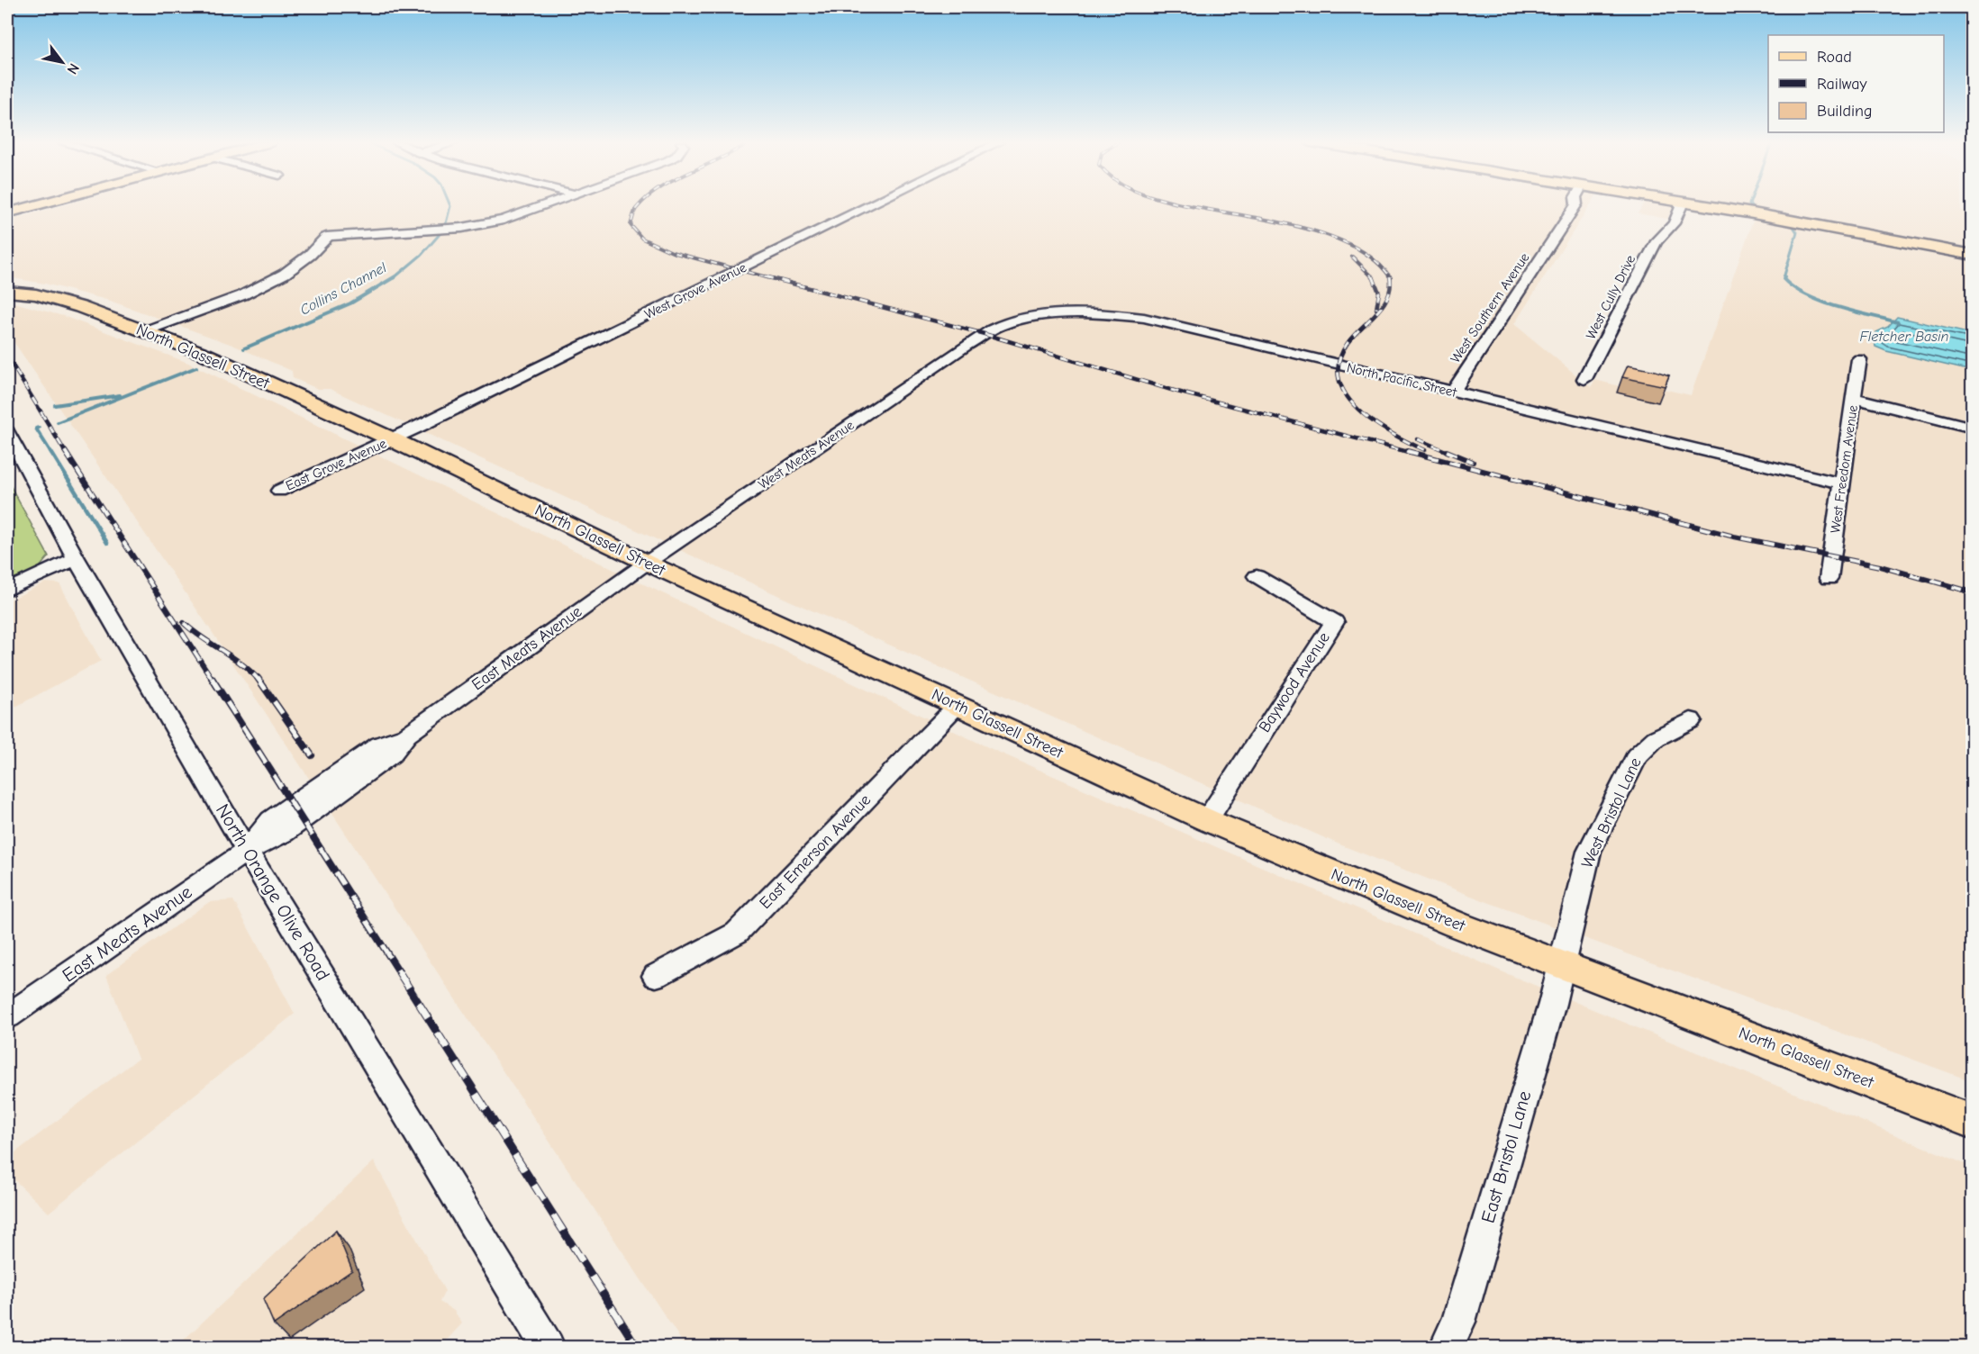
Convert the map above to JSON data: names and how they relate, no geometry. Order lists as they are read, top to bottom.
{
  "streets": {
    "main road": ["North Glassell Street"],
    "street": [
      "West Grove Avenue",
      "West Cully Drive",
      "West Southern Avenue",
      "North Pacific Street",
      "West Meats Avenue",
      "East Grove Avenue",
      "West Freedom Avenue",
      "East Meats Avenue",
      "Baywood Avenue",
      "West Bristol Lane",
      "East Emerson Avenue",
      "North Orange Olive Road",
      "East Bristol Lane"
    ]
  },
  "crossings": [
    ["West Grove Avenue", "North Glassell Street"],
    ["West Grove Avenue", "East Grove Avenue"],
    ["West Southern Avenue", "North Pacific Street"],
    ["North Glassell Street", "West Meats Avenue"],
    ["North Glassell Street", "East Grove Avenue"],
    ["North Glassell Street", "East Meats Avenue"],
    ["North Glassell Street", "Baywood Avenue"],
    ["North Glassell Street", "West Bristol Lane"],
    ["North Glassell Street", "East Emerson Avenue"],
    ["North Glassell Street", "East Bristol Lane"],
    ["North Pacific Street", "West Meats Avenue"],
    ["North Pacific Street", "West Freedom Avenue"],
    ["West Meats Avenue", "East Meats Avenue"],
    ["East Meats Avenue", "North Orange Olive Road"],
    ["West Bristol Lane", "East Bristol Lane"]
  ],
  "water": ["Collins Channel", "Fletcher Basin"],
  "legend": ["Road", "Railway", "Building"],
  "north": "bottom right"
}
